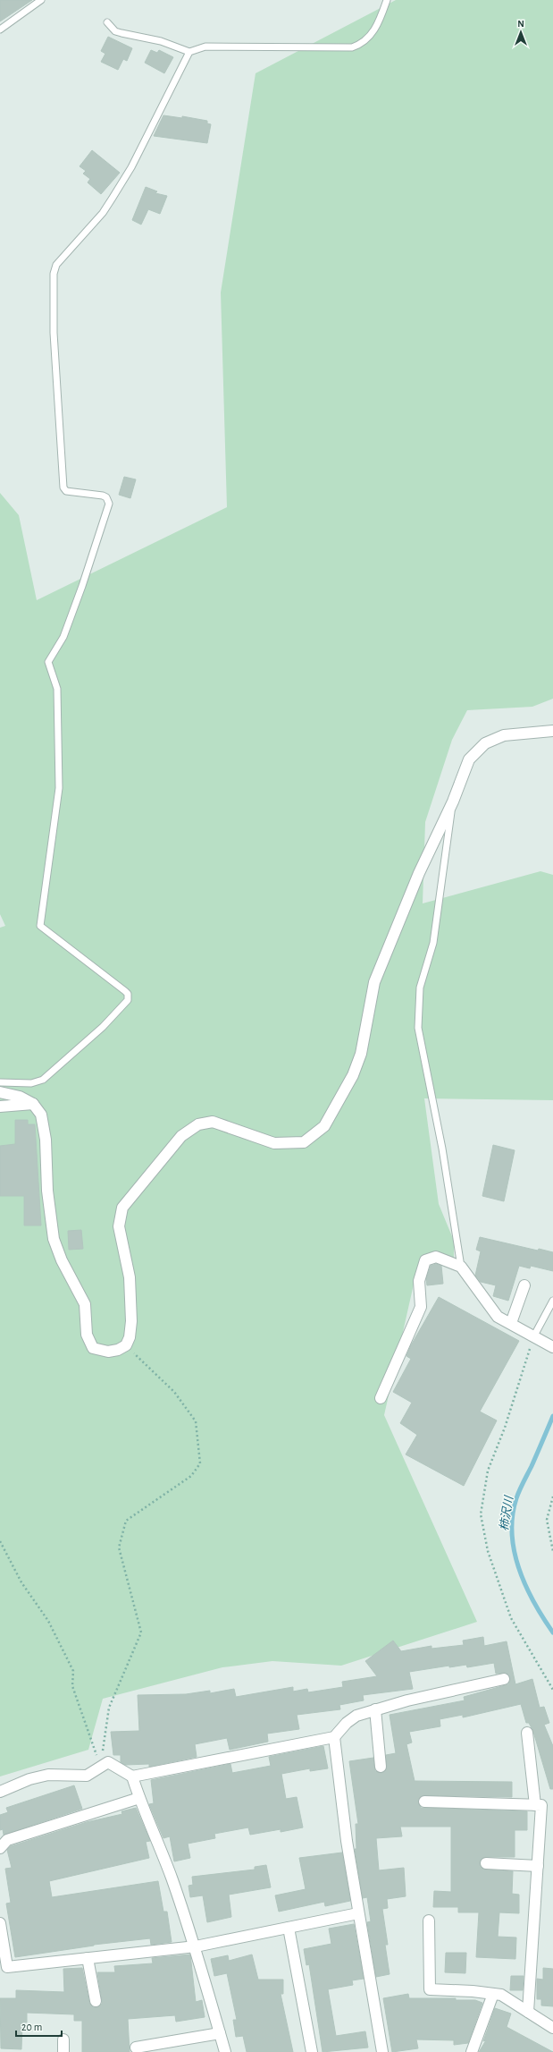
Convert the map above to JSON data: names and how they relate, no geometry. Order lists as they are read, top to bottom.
{
  "water": ["柿沢川"],
  "scale_bar": "20 m",
  "north": "top"
}
